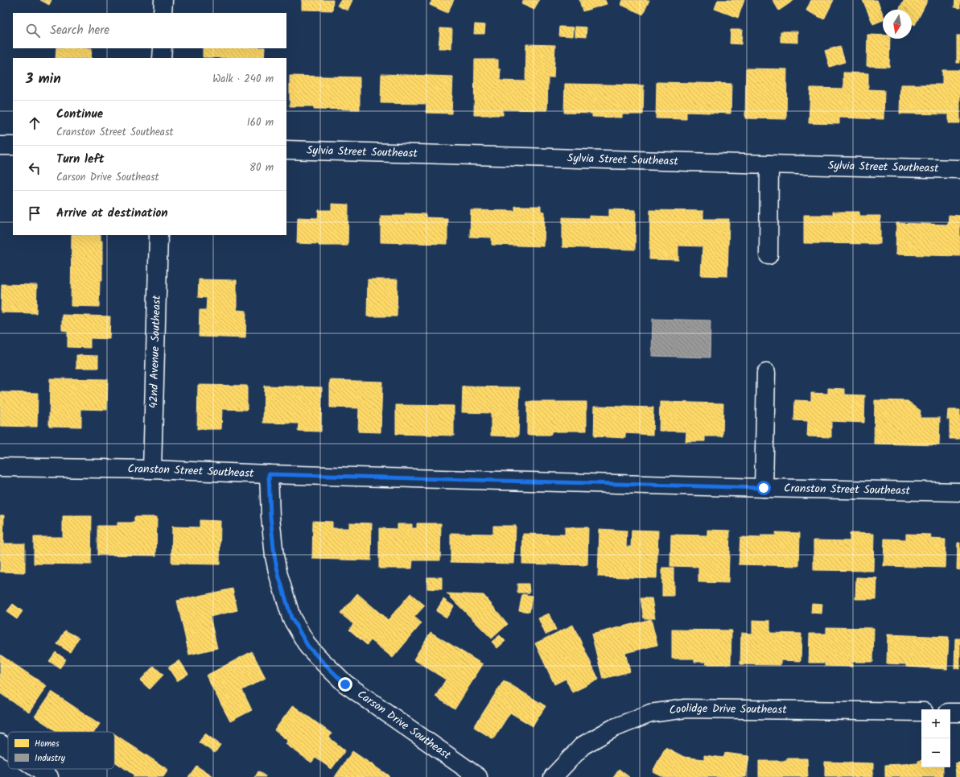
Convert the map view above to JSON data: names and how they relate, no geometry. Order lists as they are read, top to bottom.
{
  "streets": {
    "street": [
      "Sylvia Street Southeast",
      "42nd Avenue Southeast",
      "Cranston Street Southeast",
      "Coolidge Drive Southeast",
      "Carson Drive Southeast"
    ]
  },
  "crossings": [
    ["42nd Avenue Southeast", "Cranston Street Southeast"],
    ["Cranston Street Southeast", "Carson Drive Southeast"]
  ],
  "legend": ["Homes", "Industry"],
  "north": "bottom",
  "page": {
    "search": "Search here",
    "heading": ["3 min", "Walk · 240 m"],
    "list": [
      ["Continue", "Cranston Street Southeast", "160 m"],
      ["Turn left", "Carson Drive Southeast", "80 m"],
      "Arrive at destination"
    ],
    "map_buttons": ["+", "−"]
  }
}
